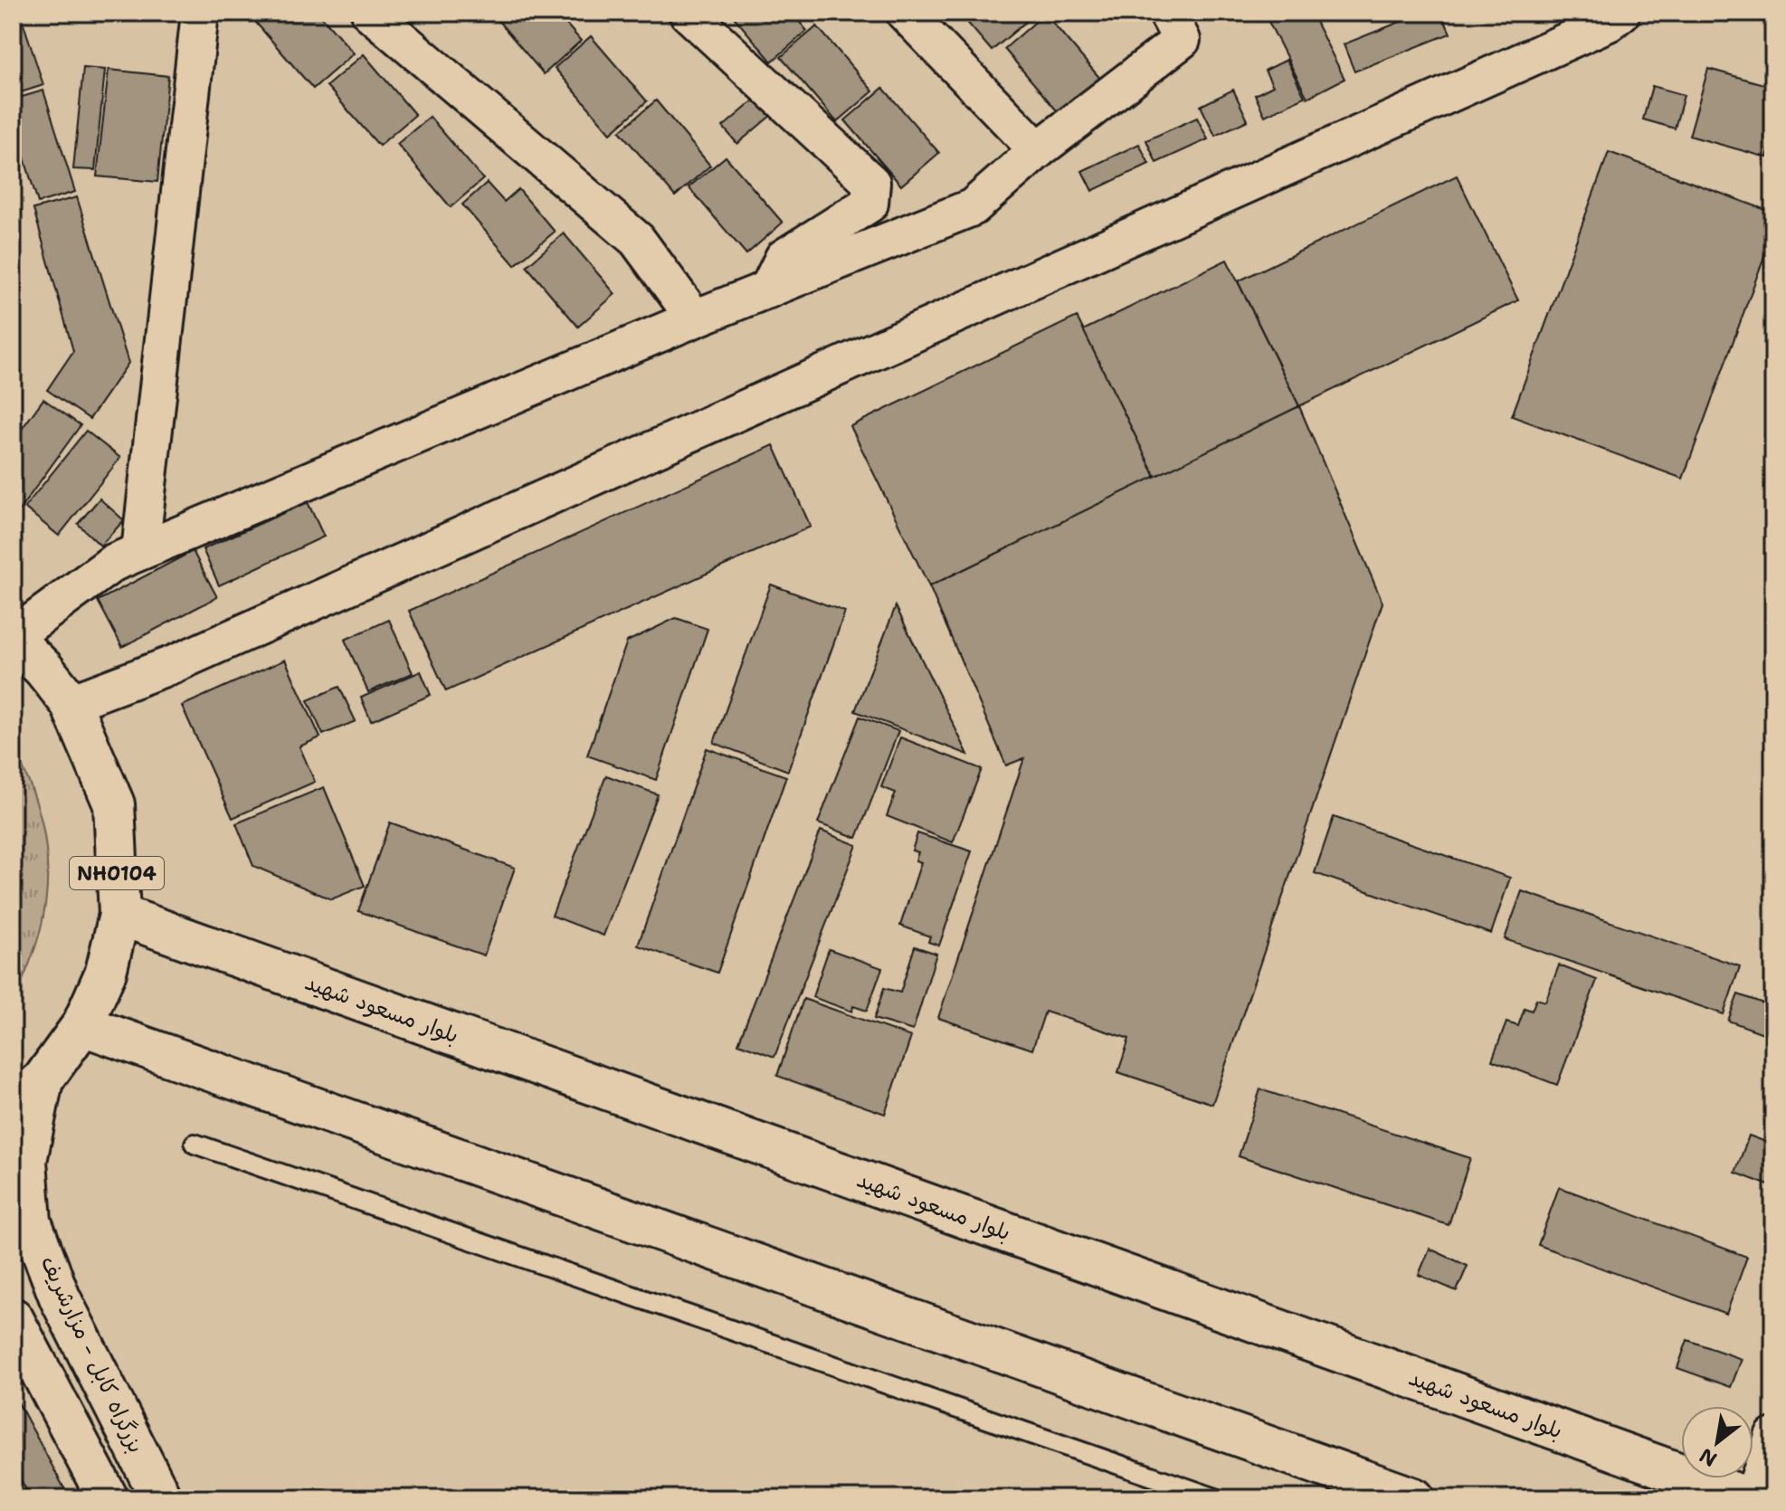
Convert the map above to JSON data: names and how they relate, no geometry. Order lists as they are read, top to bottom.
{
  "streets": {
    "main road": ["NH0104", "بلوار مسعود شهید", "بزرگراه کابل - مزارشریف"]
  },
  "crossings": [
    ["NH0104", "بلوار مسعود شهید"],
    ["NH0104", "بزرگراه کابل - مزارشریف"]
  ],
  "north": "bottom left"
}
